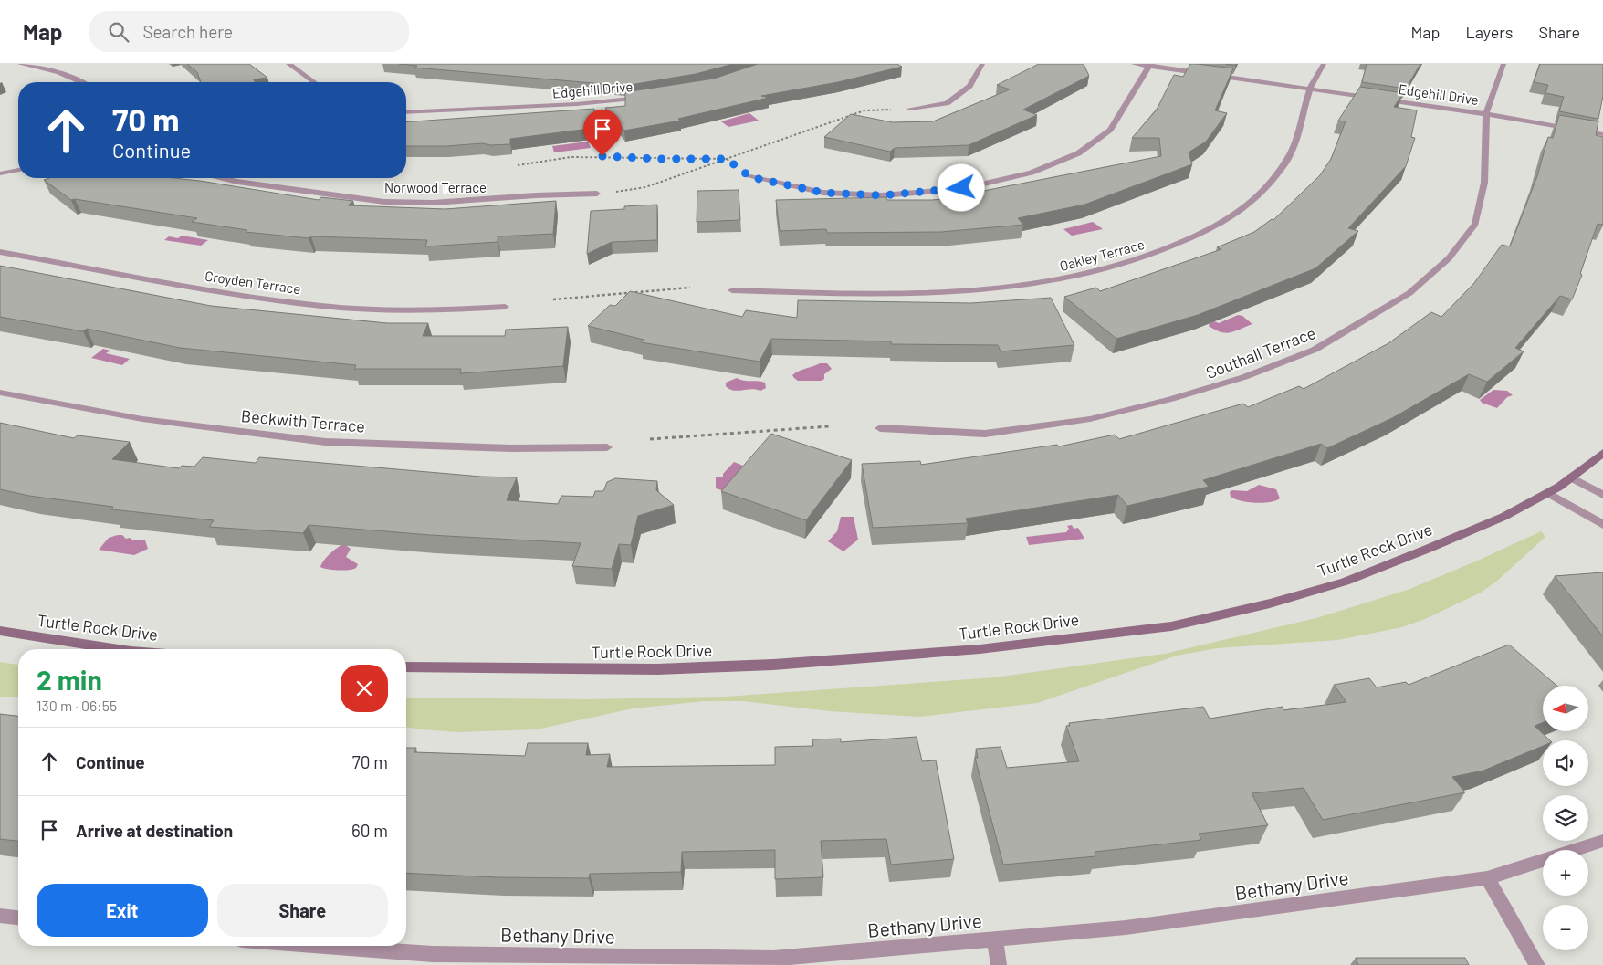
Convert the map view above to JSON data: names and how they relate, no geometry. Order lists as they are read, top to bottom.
{
  "streets": {
    "street": [
      "Edgehill Drive",
      "Norwood Terrace",
      "Oakley Terrace",
      "Croyden Terrace",
      "Southall Terrace",
      "Beckwith Terrace",
      "Turtle Rock Drive",
      "Bethany Drive"
    ]
  },
  "crossings": [
    ["Edgehill Drive", "Oakley Terrace"],
    ["Edgehill Drive", "Southall Terrace"]
  ],
  "north": "left",
  "page": {
    "header": "Map",
    "search": "Search here",
    "nav": ["Map", "Layers", "Share"],
    "turn": ["70 m", "Continue"],
    "heading": ["2 min", "130 m · 06:55"],
    "map_buttons": ["+", "−"],
    "list": [
      {
        "name": "Continue",
        "value": "70 m"
      },
      {
        "name": "Arrive at destination",
        "value": "60 m"
      }
    ],
    "buttons": ["Exit", "Share"]
  }
}
